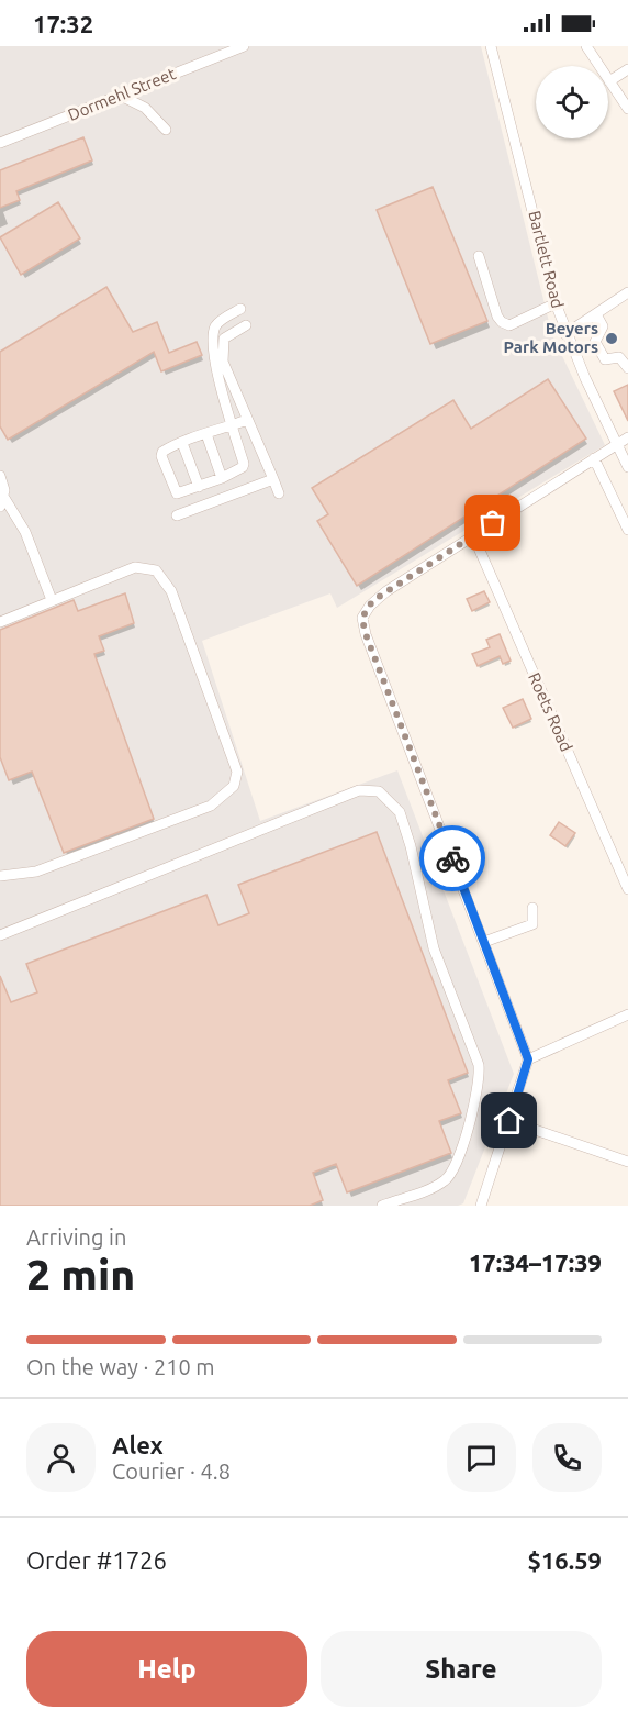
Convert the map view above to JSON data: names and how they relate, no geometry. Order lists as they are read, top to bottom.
{
  "streets": {
    "street": ["Dormehl Street", "Bartlett Road", "Roets Road"]
  },
  "places": ["Beyers Park Motors"],
  "page": {
    "status": "17:32",
    "heading": ["2 min", "Arriving in", "17:34–17:39"],
    "panel": [
      "Alex",
      "Courier · 4.8",
      "Order #1726",
      "$16.59"
    ],
    "bar": "On the way · 210 m",
    "buttons": ["Help", "Share"]
  }
}
